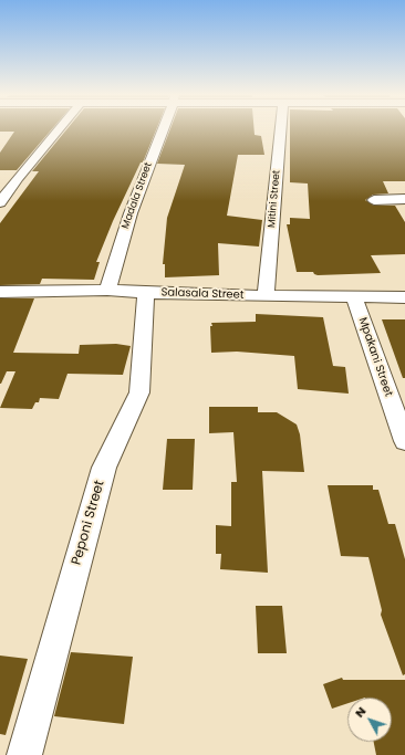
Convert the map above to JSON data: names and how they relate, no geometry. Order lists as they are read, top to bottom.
{
  "streets": {
    "street": [
      "Madala Street",
      "Mitini Street",
      "Salasala Street",
      "Mpakani Street",
      "Peponi Street"
    ]
  },
  "crossings": [
    ["Madala Street", "Salasala Street"],
    ["Mitini Street", "Salasala Street"],
    ["Salasala Street", "Mpakani Street"],
    ["Salasala Street", "Peponi Street"]
  ],
  "north": "top left"
}
